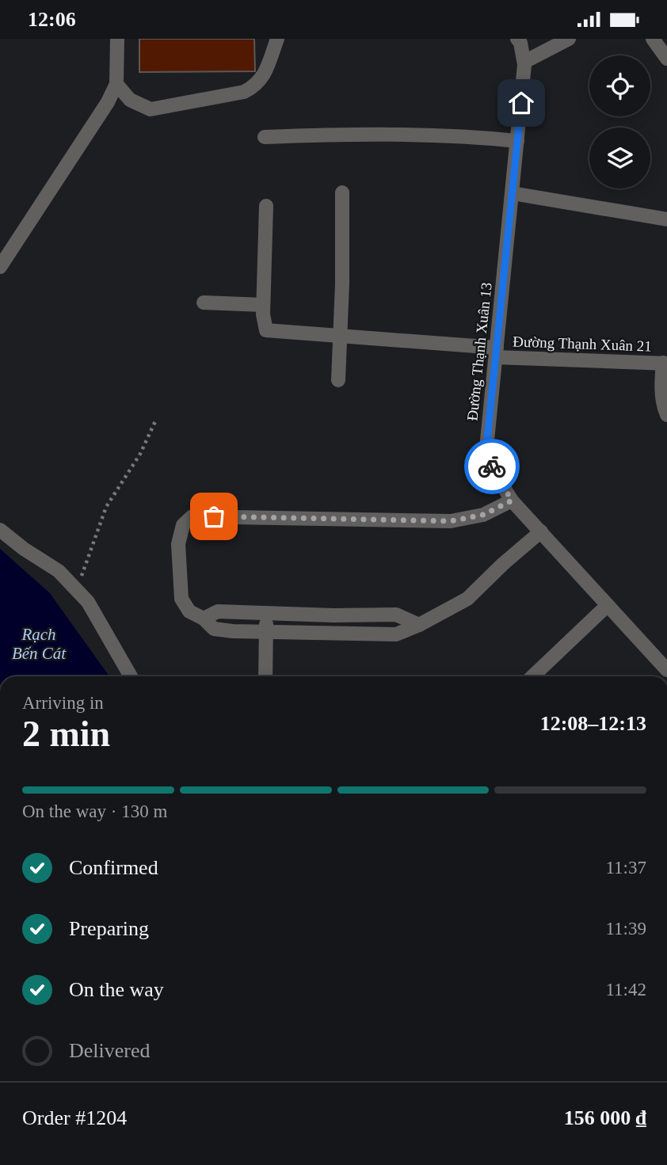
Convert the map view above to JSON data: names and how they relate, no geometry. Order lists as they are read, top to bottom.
{
  "streets": {
    "street": ["Đường Thạnh Xuân 21", "Đường Thạnh Xuân 13"]
  },
  "crossings": [
    ["Đường Thạnh Xuân 21", "Đường Thạnh Xuân 13"]
  ],
  "water": ["Rạch Bến Cát"],
  "page": {
    "status": "12:06",
    "heading": ["2 min", "Arriving in", "12:08–12:13"],
    "panel": ["Order #1204", "156 000 ₫"],
    "bar": "On the way · 130 m",
    "list": [
      ["Confirmed", "11:37"],
      ["Preparing", "11:39"],
      ["On the way", "11:42"],
      "Delivered"
    ]
  }
}
